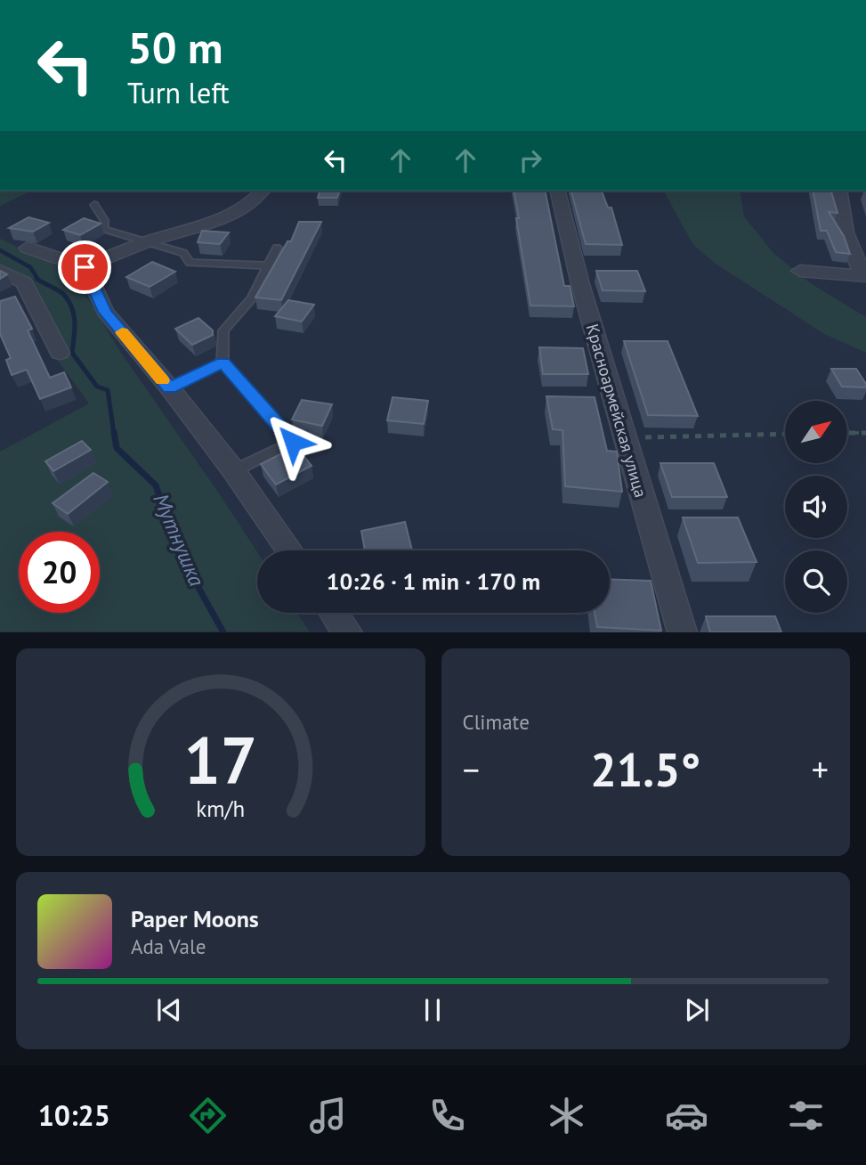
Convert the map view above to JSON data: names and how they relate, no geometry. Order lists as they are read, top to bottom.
{
  "streets": {
    "street": ["Красноармейская улица"]
  },
  "water": ["Мутнушка"],
  "north": "top right",
  "page": {
    "turn": ["50 m", "Turn left"],
    "limit": "20",
    "trip": "10:26 · 1 min · 170 m",
    "tile": "Climate",
    "heat": ["−", "21.5°", "+"],
    "song": ["Paper Moons", "Ada Vale"],
    "tabs": "10:25",
    "gauge": ["17", "km/h"]
  }
}
